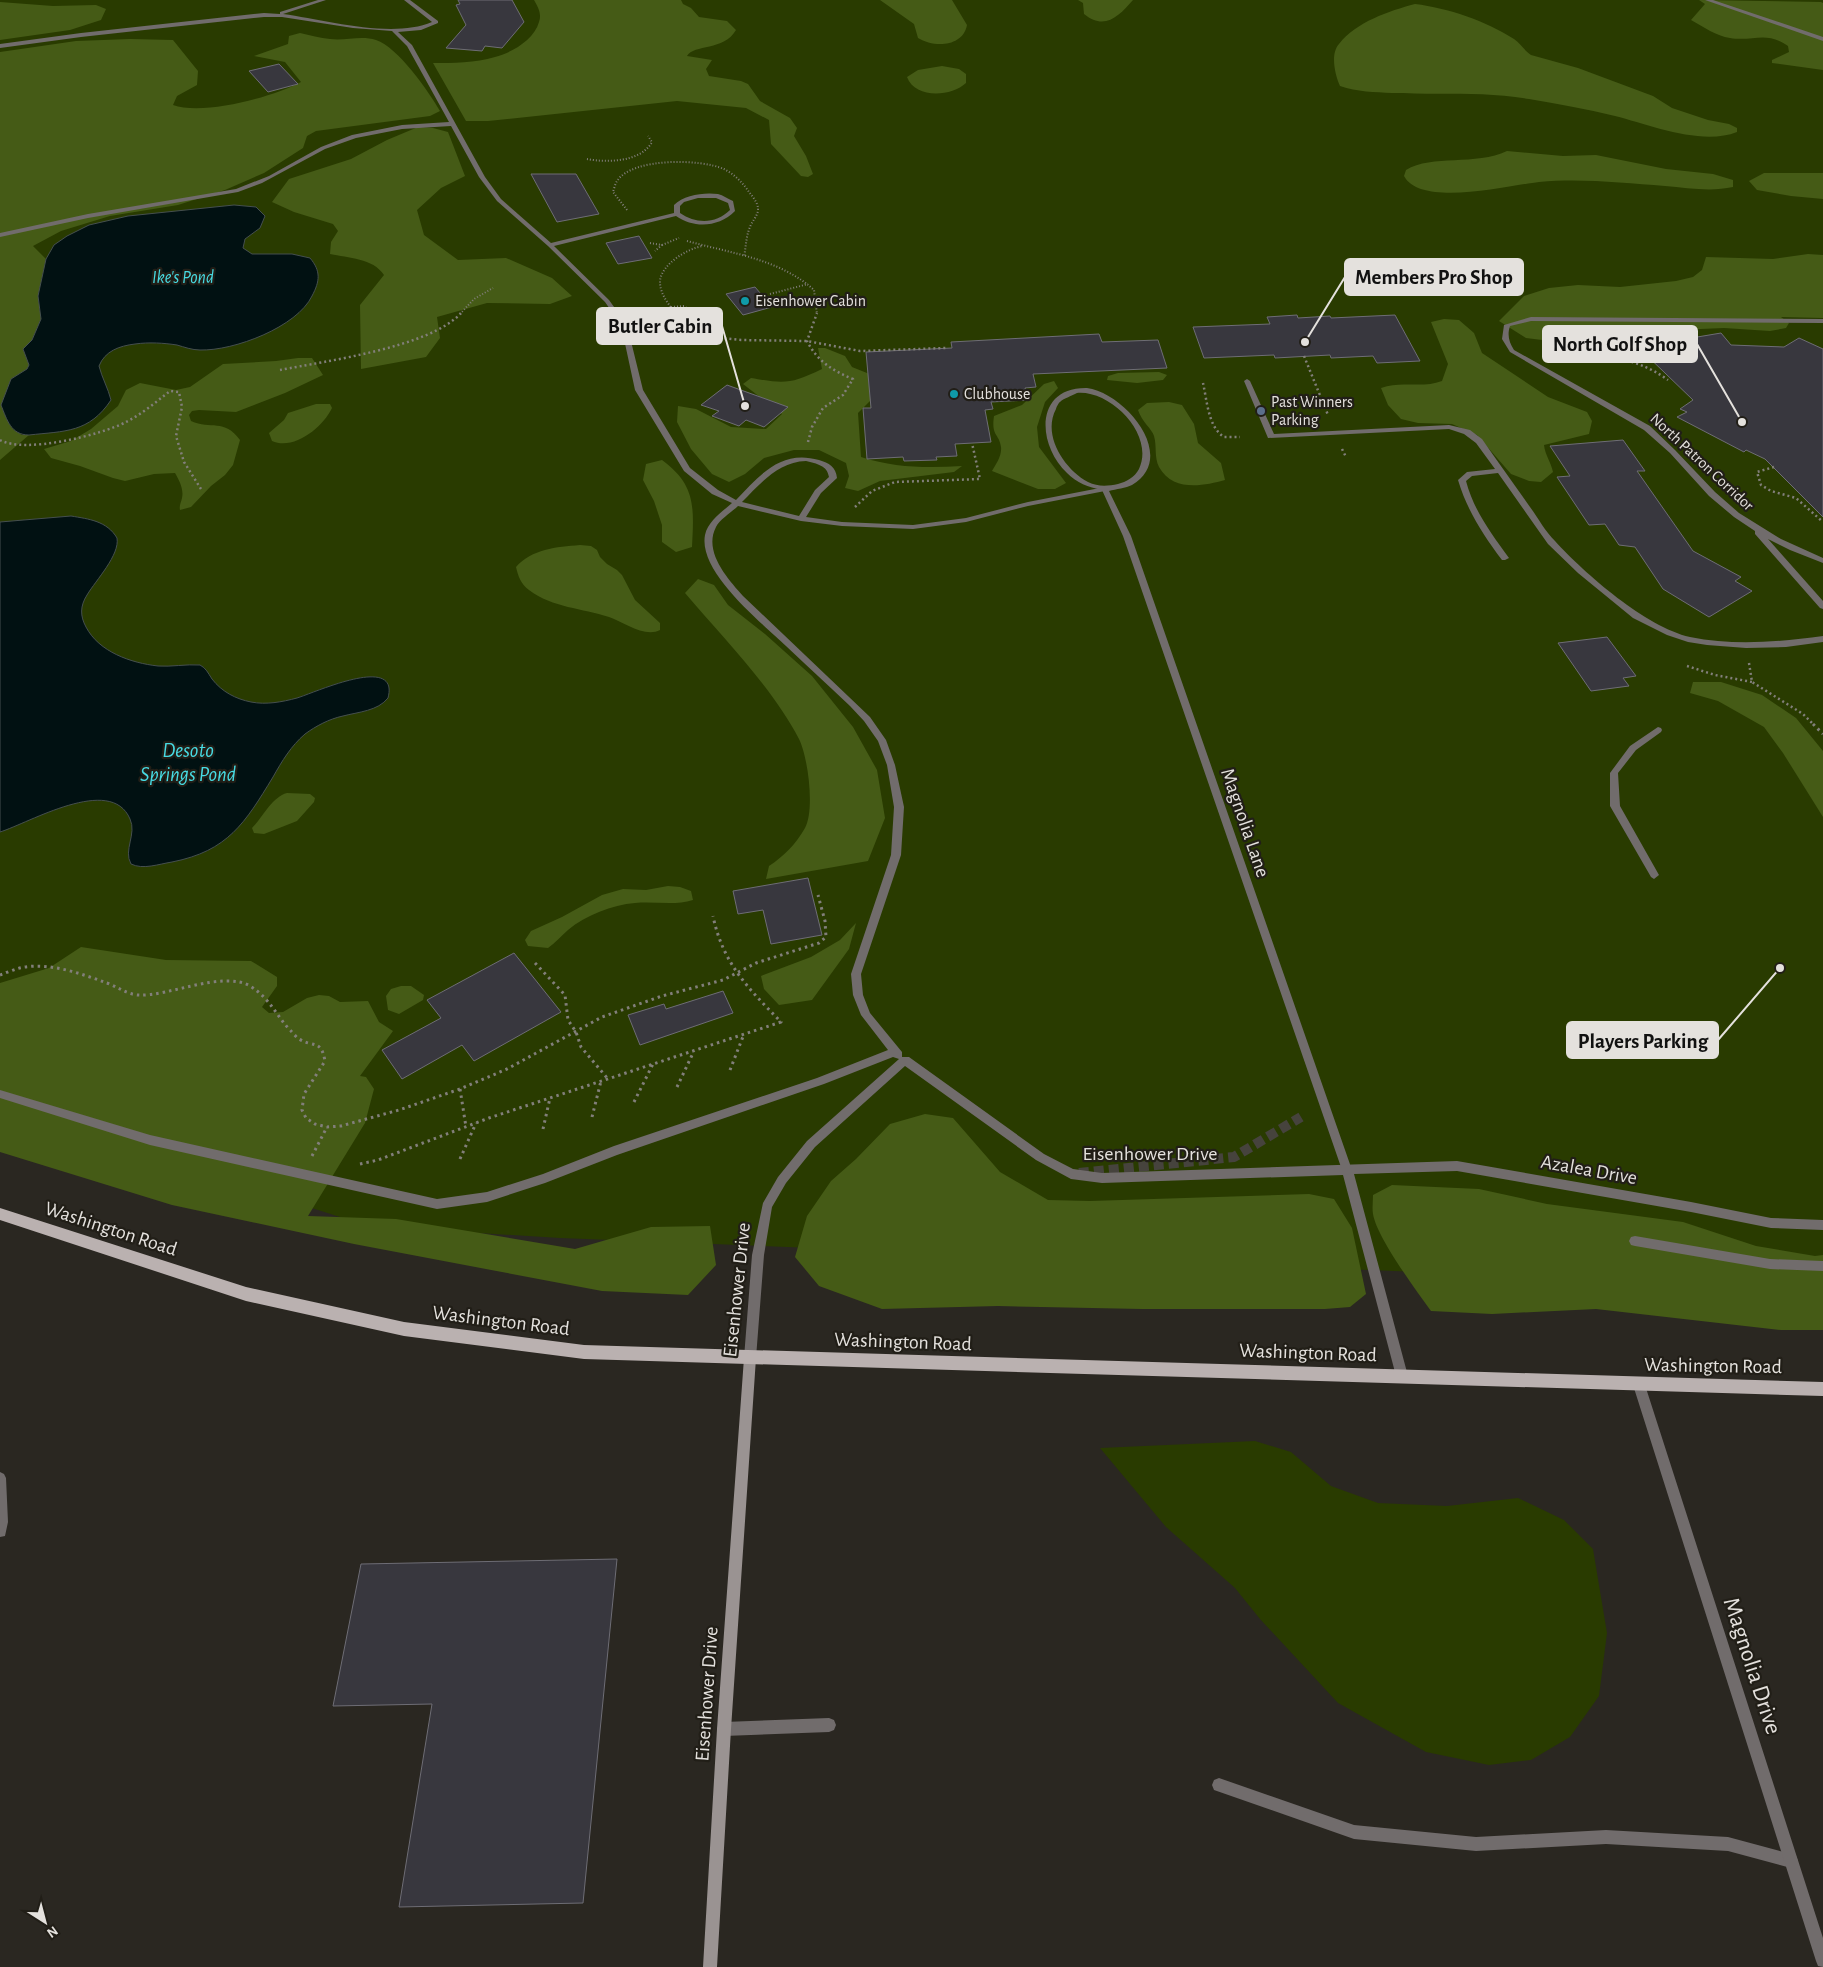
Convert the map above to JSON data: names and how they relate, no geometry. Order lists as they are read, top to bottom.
{
  "streets": {
    "main road": ["Washington Road"],
    "street": [
      "North Patron Corridor",
      "Magnolia Lane",
      "Eisenhower Drive",
      "Azalea Drive",
      "Magnolia Drive"
    ]
  },
  "crossings": [
    ["Magnolia Lane", "Eisenhower Drive"],
    ["Magnolia Lane", "Azalea Drive"],
    ["Magnolia Lane", "Washington Road"],
    ["Eisenhower Drive", "Azalea Drive"],
    ["Eisenhower Drive", "Washington Road"],
    ["Washington Road", "Magnolia Drive"]
  ],
  "water": ["Ike's Pond", "Desoto Springs Pond"],
  "places": [
    "Eisenhower Cabin",
    "Members Pro Shop",
    "Clubhouse",
    "Butler Cabin",
    "Past Winners Parking",
    "North Golf Shop",
    "Players Parking"
  ],
  "north": "bottom right"
}
